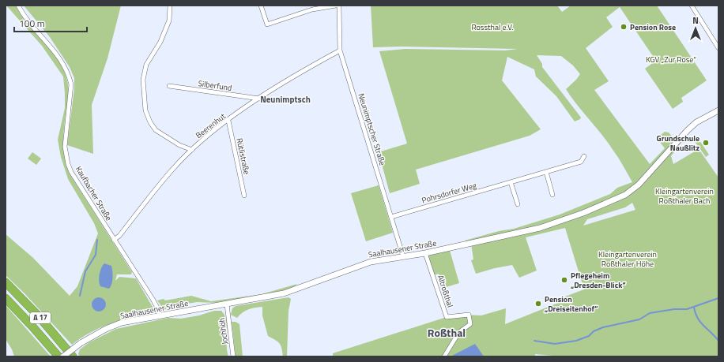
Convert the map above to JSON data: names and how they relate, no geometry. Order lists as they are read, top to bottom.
{
  "streets": {
    "highway": ["A 17"],
    "street": [
      "Silberfund",
      "Beerenhut",
      "Neunimptscher Straße",
      "Rütlistraße",
      "Pohrsdorfer Weg",
      "Kaufbacher Straße",
      "Saalhausener Straße",
      "Altroßthal",
      "Jochhöh"
    ]
  },
  "crossings": [
    ["Silberfund", "Beerenhut"],
    ["Beerenhut", "Neunimptscher Straße"],
    ["Beerenhut", "Rütlistraße"],
    ["Beerenhut", "Kaufbacher Straße"],
    ["Neunimptscher Straße", "Pohrsdorfer Weg"],
    ["Neunimptscher Straße", "Saalhausener Straße"],
    ["Kaufbacher Straße", "Saalhausener Straße"],
    ["Saalhausener Straße", "Altroßthal"],
    ["Saalhausener Straße", "Jochhöh"]
  ],
  "districts": ["Neunimptsch", "Roßthal"],
  "parks": [
    "Rossthal e.V.",
    "KGV „Zur Rose“",
    "Kleingartenverein Roßthaler Bach",
    "Kleingartenverein Roßthaler Höhe"
  ],
  "places": [
    "Pension Rose",
    "Grundschule Naußlitz",
    "Pflegeheim „Dresden-Blick“",
    "Pension „Dreiseitenhof“"
  ],
  "scale_bar": "100 m",
  "north": "top"
}
